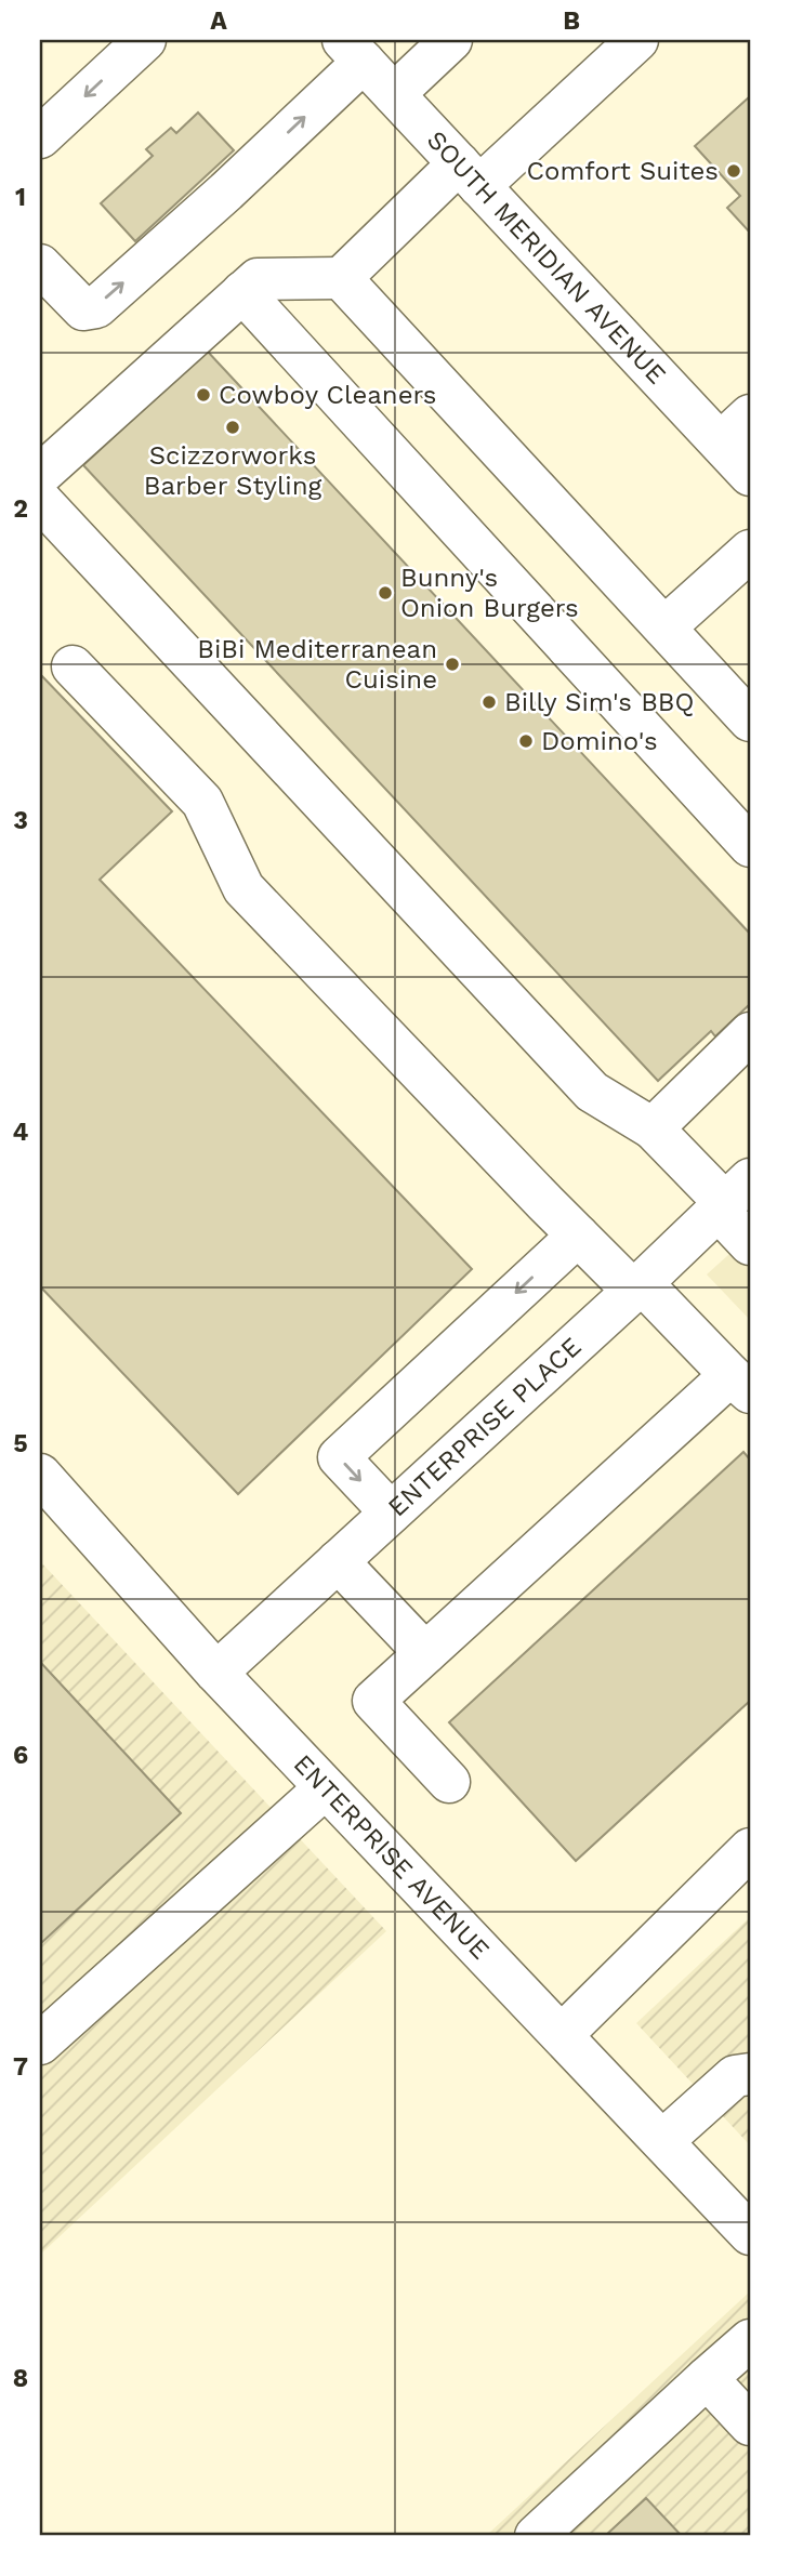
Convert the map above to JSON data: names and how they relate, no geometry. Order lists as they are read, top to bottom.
{
  "streets": {
    "street": ["SOUTH MERIDIAN AVENUE", "ENTERPRISE PLACE", "ENTERPRISE AVENUE"]
  },
  "crossings": [
    ["ENTERPRISE PLACE", "ENTERPRISE AVENUE"]
  ],
  "places": [
    "Comfort Suites",
    "Cowboy Cleaners",
    "Scizzorworks Barber Styling",
    "Bunny's Onion Burgers",
    "BiBi Mediterranean Cuisine",
    "Billy Sim's BBQ",
    "Domino's"
  ],
  "grid": {
    "columns": ["A", "B"],
    "rows": [
      "1",
      "2",
      "3",
      "4",
      "5",
      "6",
      "7",
      "8"
    ]
  }
}
